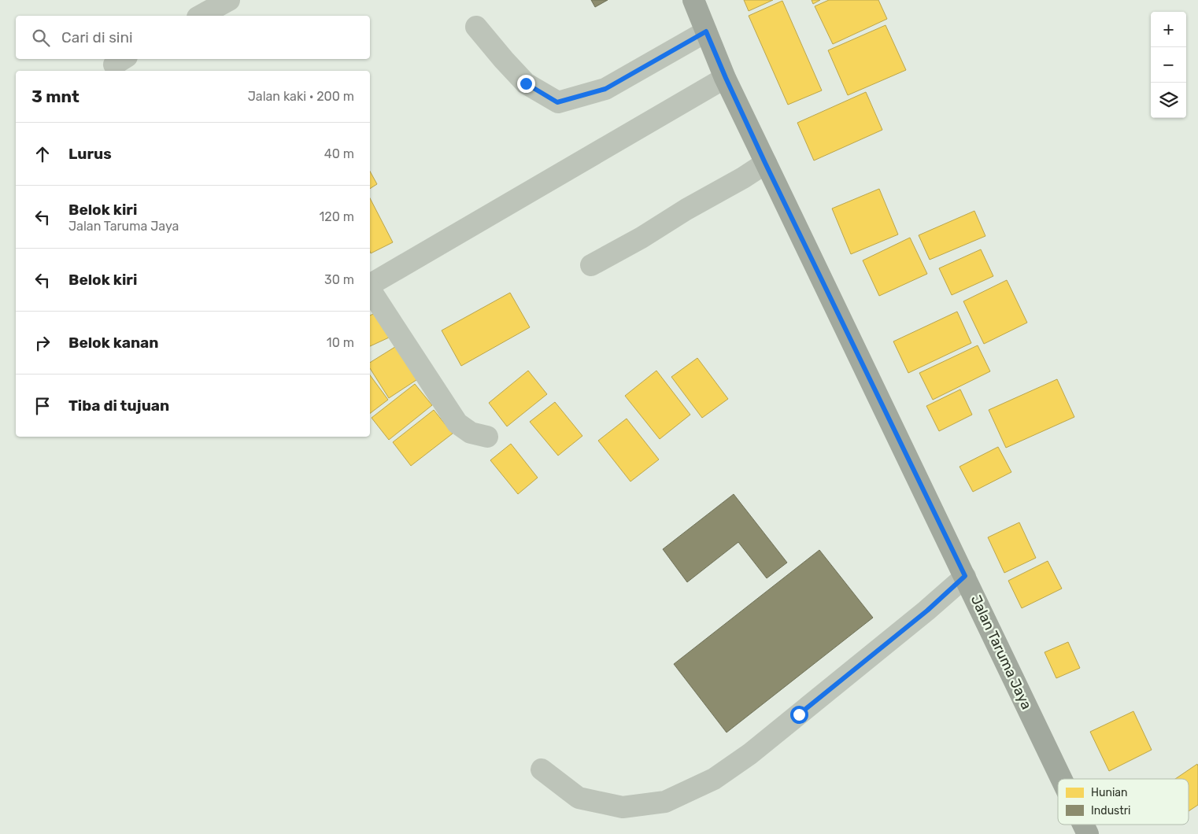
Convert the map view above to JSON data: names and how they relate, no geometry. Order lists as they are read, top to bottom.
{
  "streets": {
    "main road": ["Jalan Taruma Jaya"]
  },
  "legend": ["Hunian", "Industri"],
  "page": {
    "map_buttons": ["+", "−"],
    "search": "Cari di sini",
    "heading": ["3 mnt", "Jalan kaki · 200 m"],
    "list": [
      ["Lurus", "40 m"],
      ["Belok kiri", "Jalan Taruma Jaya", "120 m"],
      ["Belok kiri", "30 m"],
      ["Belok kanan", "10 m"],
      "Tiba di tujuan"
    ]
  }
}
